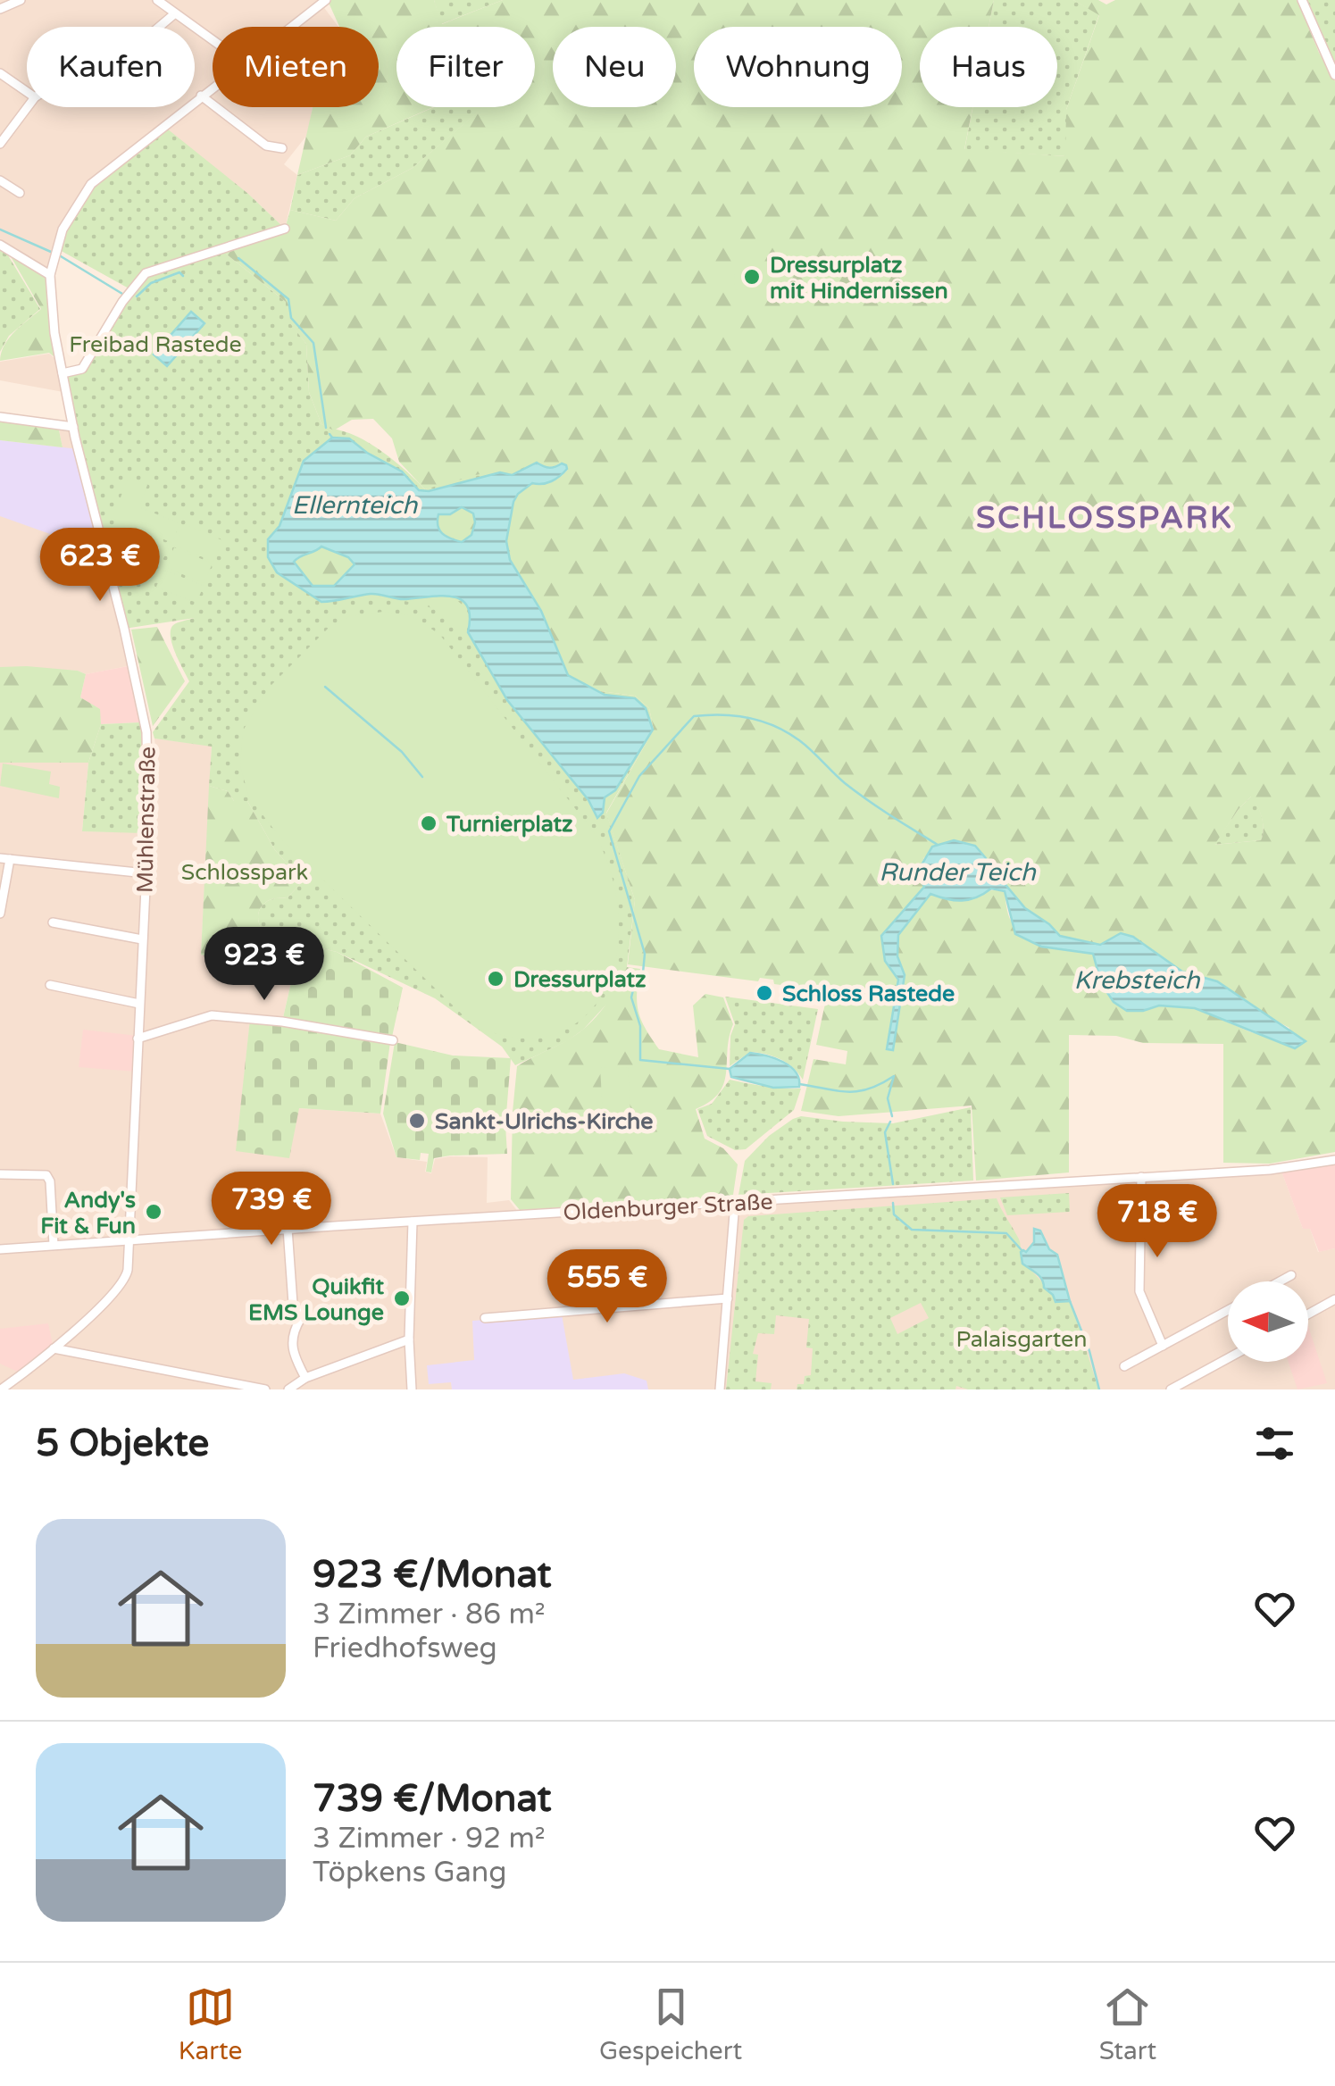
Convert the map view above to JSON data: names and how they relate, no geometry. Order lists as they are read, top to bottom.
{
  "streets": {
    "street": ["Mühlenstraße", "Oldenburger Straße"]
  },
  "crossings": [
    ["Mühlenstraße", "Oldenburger Straße"]
  ],
  "districts": ["SCHLOSSPARK"],
  "water": ["Ellernteich", "Runder Teich", "Krebsteich"],
  "parks": ["Freibad Rastede", "Schlosspark", "Palaisgarten"],
  "places": [
    "Dressurplatz mit Hindernissen",
    "Turnierplatz",
    "Dressurplatz",
    "Schloss Rastede",
    "Sankt-Ulrichs-Kirche",
    "Andy's Fit & Fun",
    "Quikfit EMS Lounge"
  ],
  "north": "left",
  "page": {
    "chip": [
      "Kaufen",
      "Mieten",
      "Filter",
      "Neu",
      "Wohnung",
      "Haus"
    ],
    "price": [
      "623 €",
      "923 €",
      "739 €",
      "718 €",
      "555 €"
    ],
    "heading": "5 Objekte",
    "list": [
      {
        "name": "923 €/Monat",
        "note": "3 Zimmer · 86 m² · Friedhofsweg"
      },
      {
        "name": "739 €/Monat",
        "note": "3 Zimmer · 92 m² · Töpkens Gang"
      }
    ],
    "tabs": ["Karte", "Gespeichert", "Start"]
  }
}
